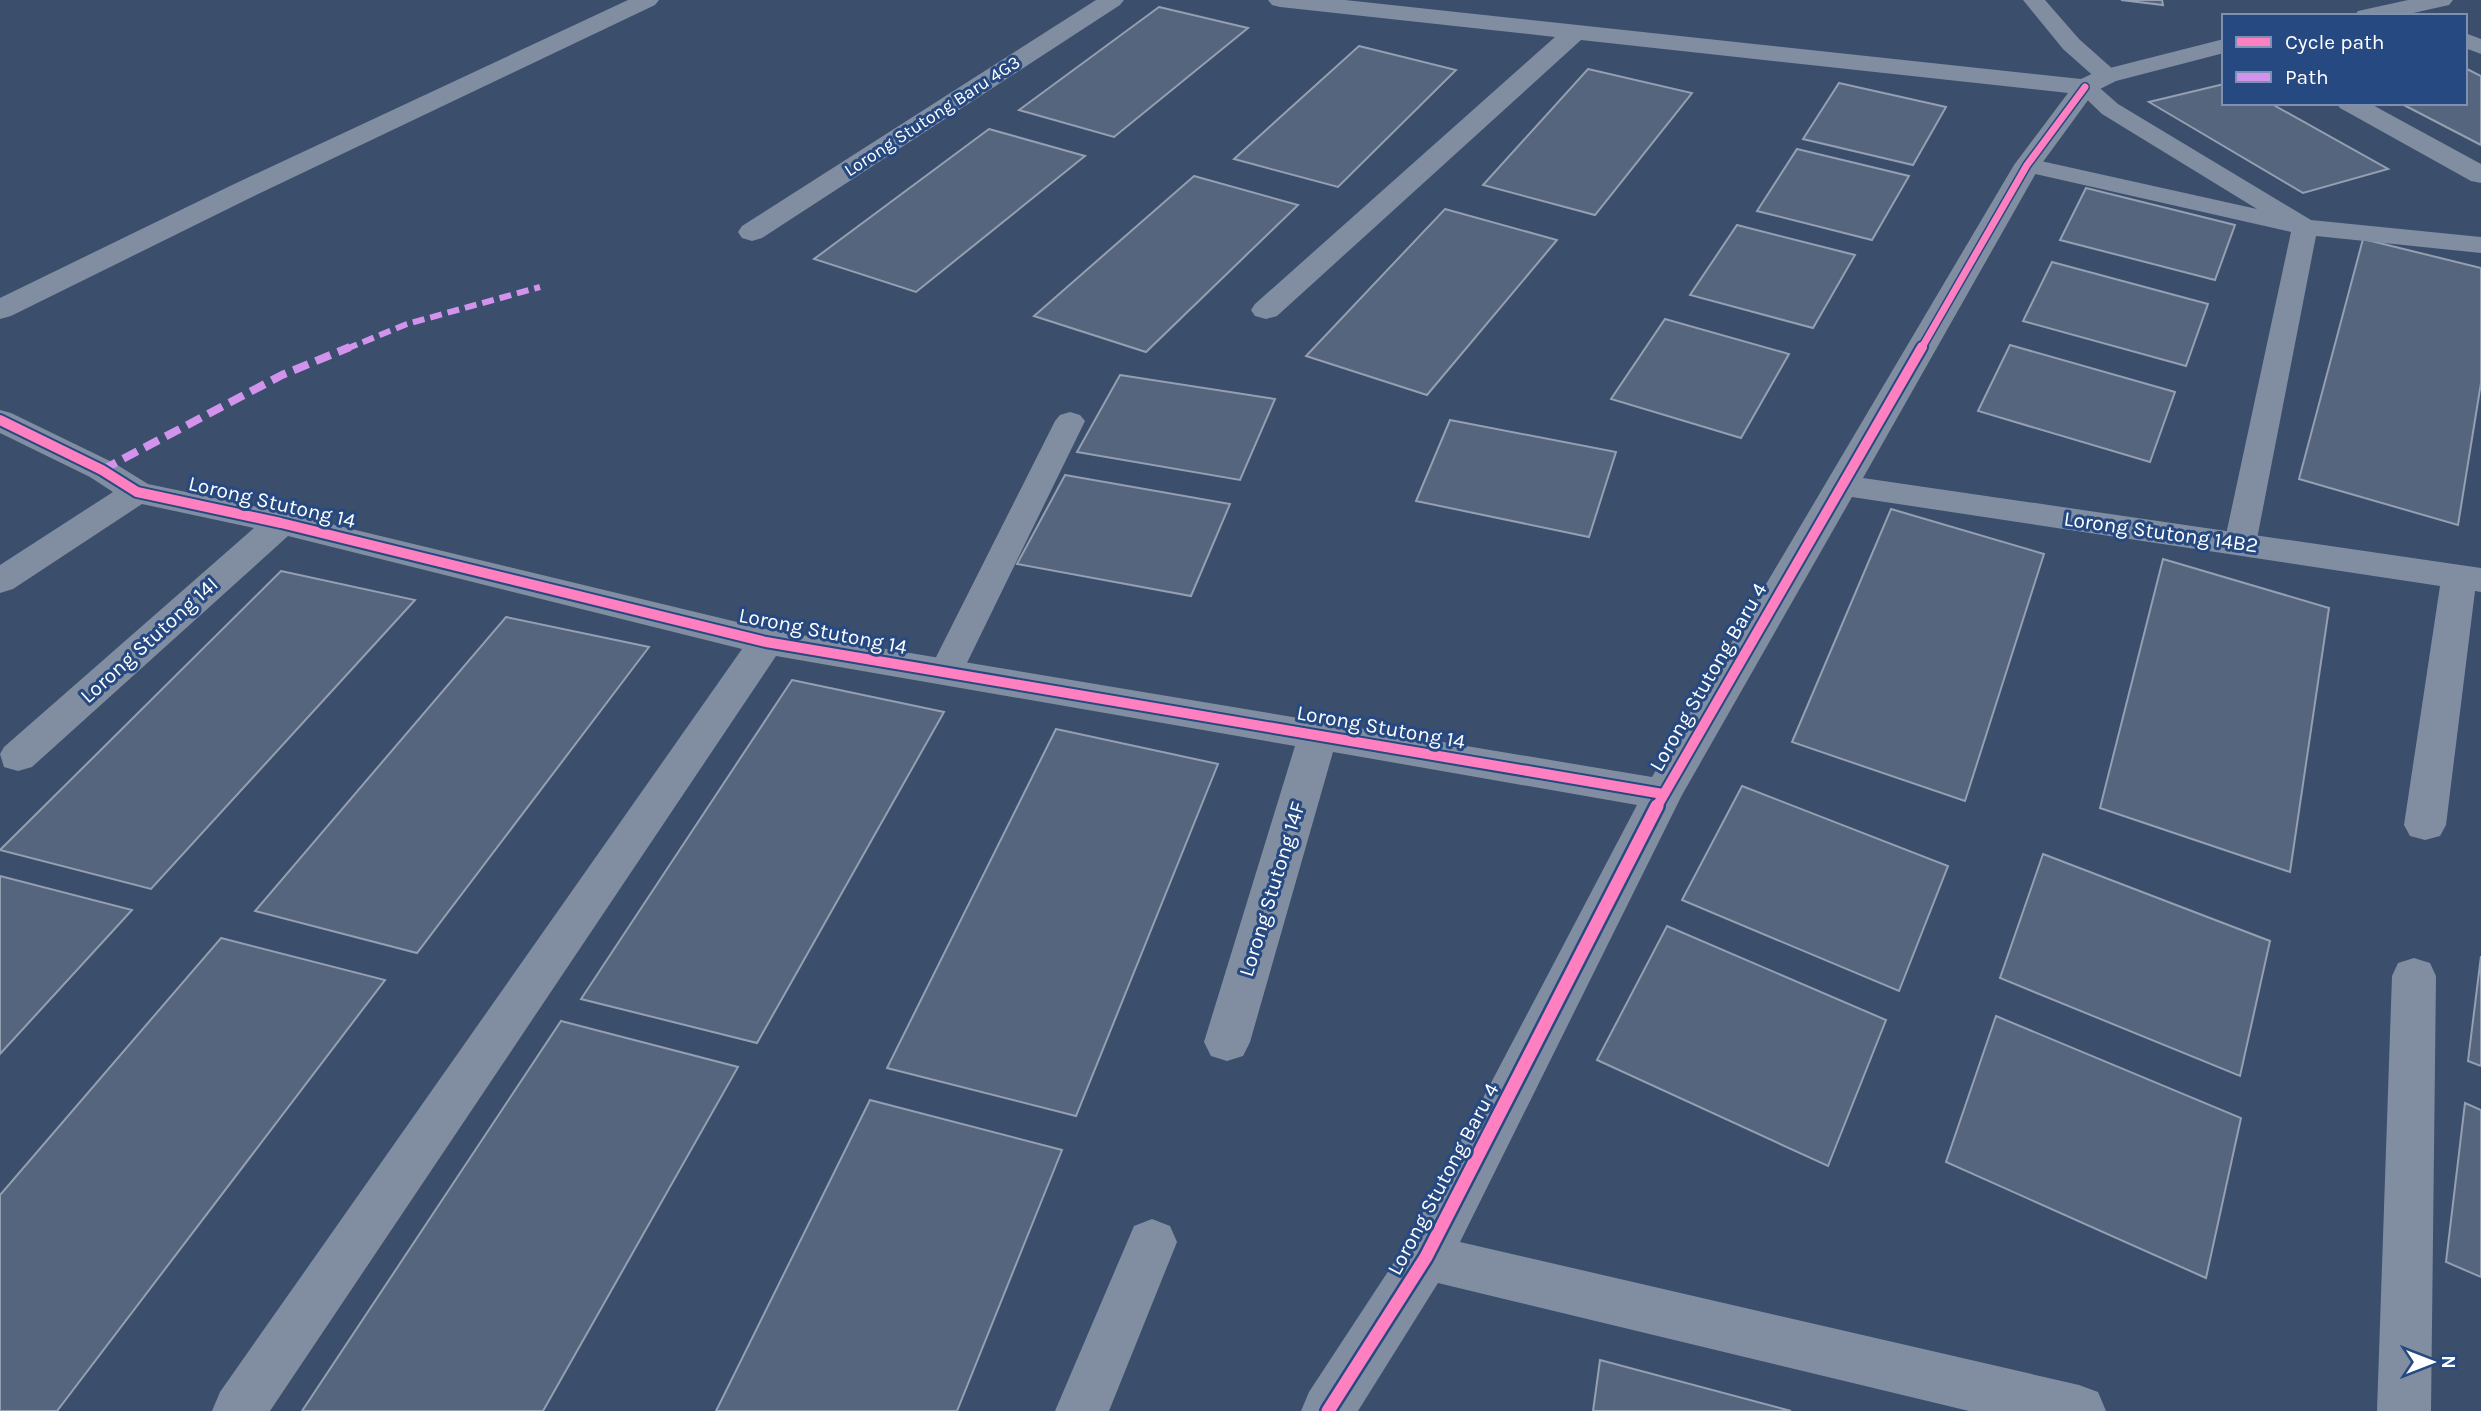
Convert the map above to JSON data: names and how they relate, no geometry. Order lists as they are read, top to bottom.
{
  "streets": {
    "street": [
      "Lorong Stutong Baru 4G3",
      "Lorong Stutong 14",
      "Lorong Stutong 14B2",
      "Lorong Stutong 14I",
      "Lorong Stutong Baru 4",
      "Lorong Stutong 14F"
    ]
  },
  "crossings": [
    ["Lorong Stutong 14", "Lorong Stutong 14I"],
    ["Lorong Stutong 14", "Lorong Stutong Baru 4"],
    ["Lorong Stutong 14", "Lorong Stutong 14F"],
    ["Lorong Stutong 14B2", "Lorong Stutong Baru 4"]
  ],
  "legend": ["Cycle path", "Path"],
  "north": "right"
}
